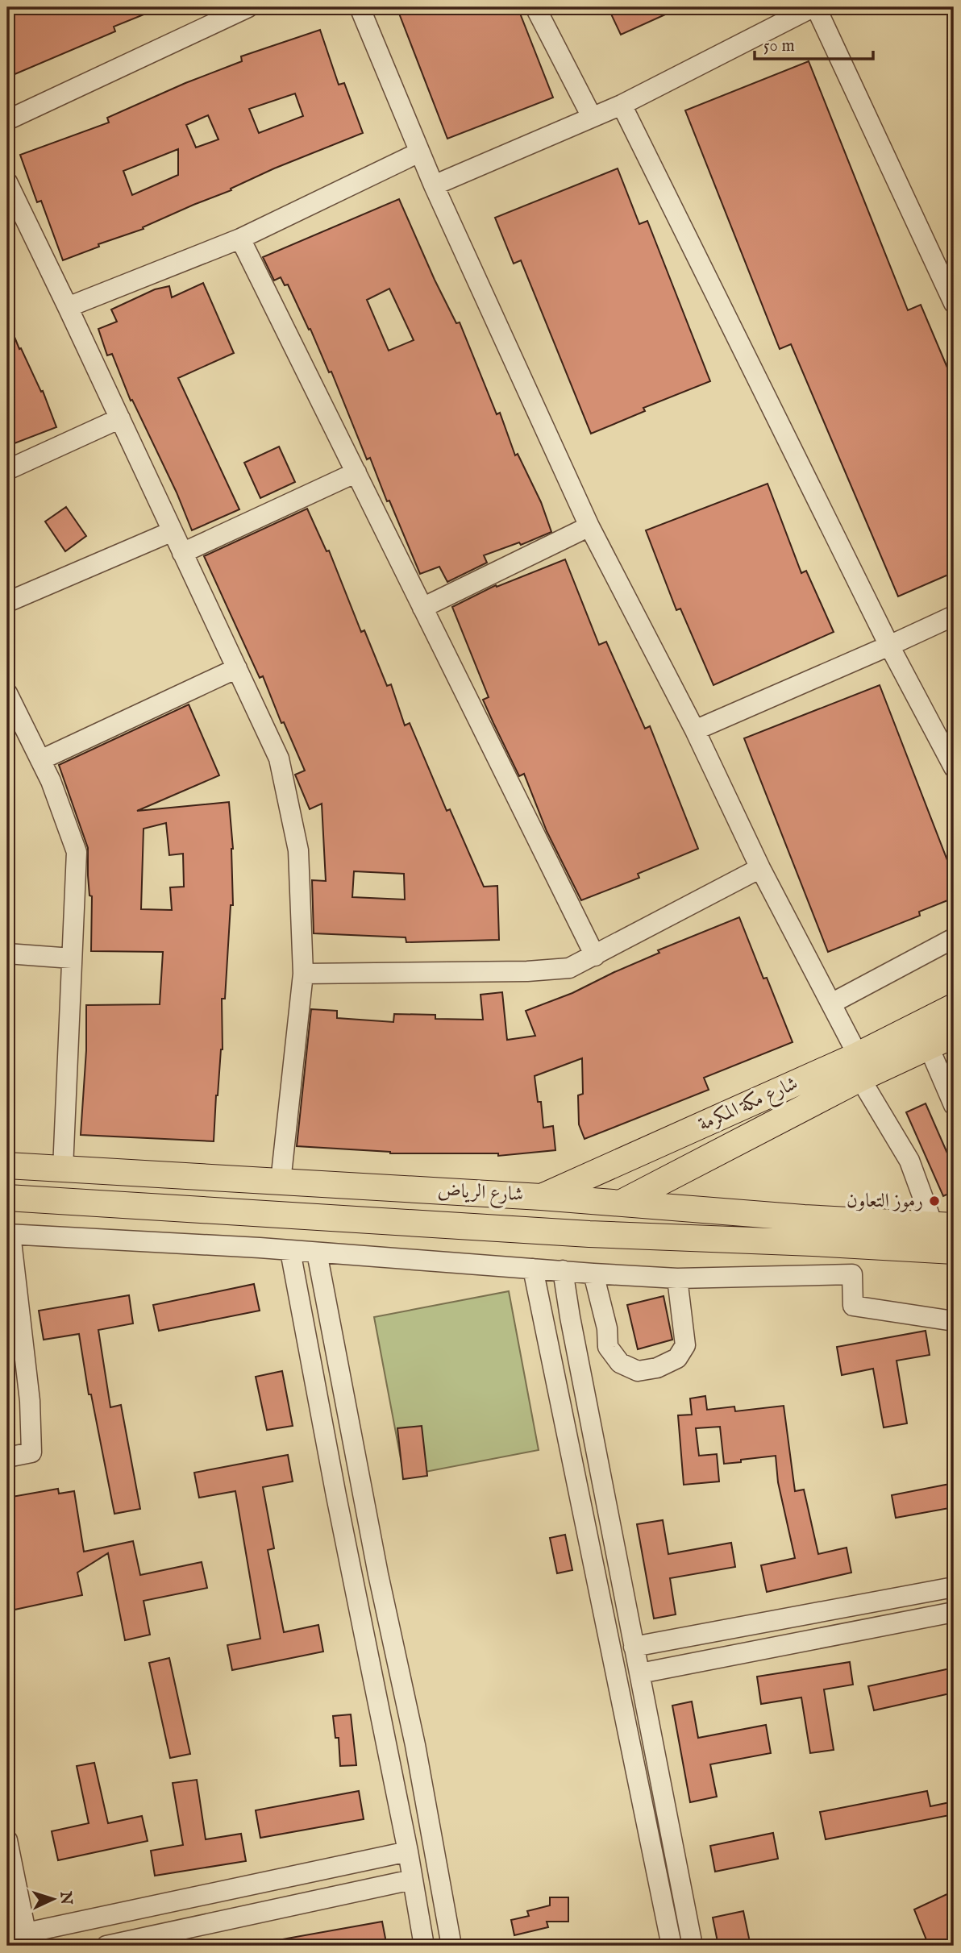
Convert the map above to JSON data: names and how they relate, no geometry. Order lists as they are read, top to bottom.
{
  "streets": {
    "main road": ["شارع مكة المكرمة", "شارع الرياض"]
  },
  "crossings": [
    ["شارع مكة المكرمة", "شارع الرياض"]
  ],
  "places": ["رموز التعاون"],
  "scale_bar": "50 m",
  "north": "right"
}
